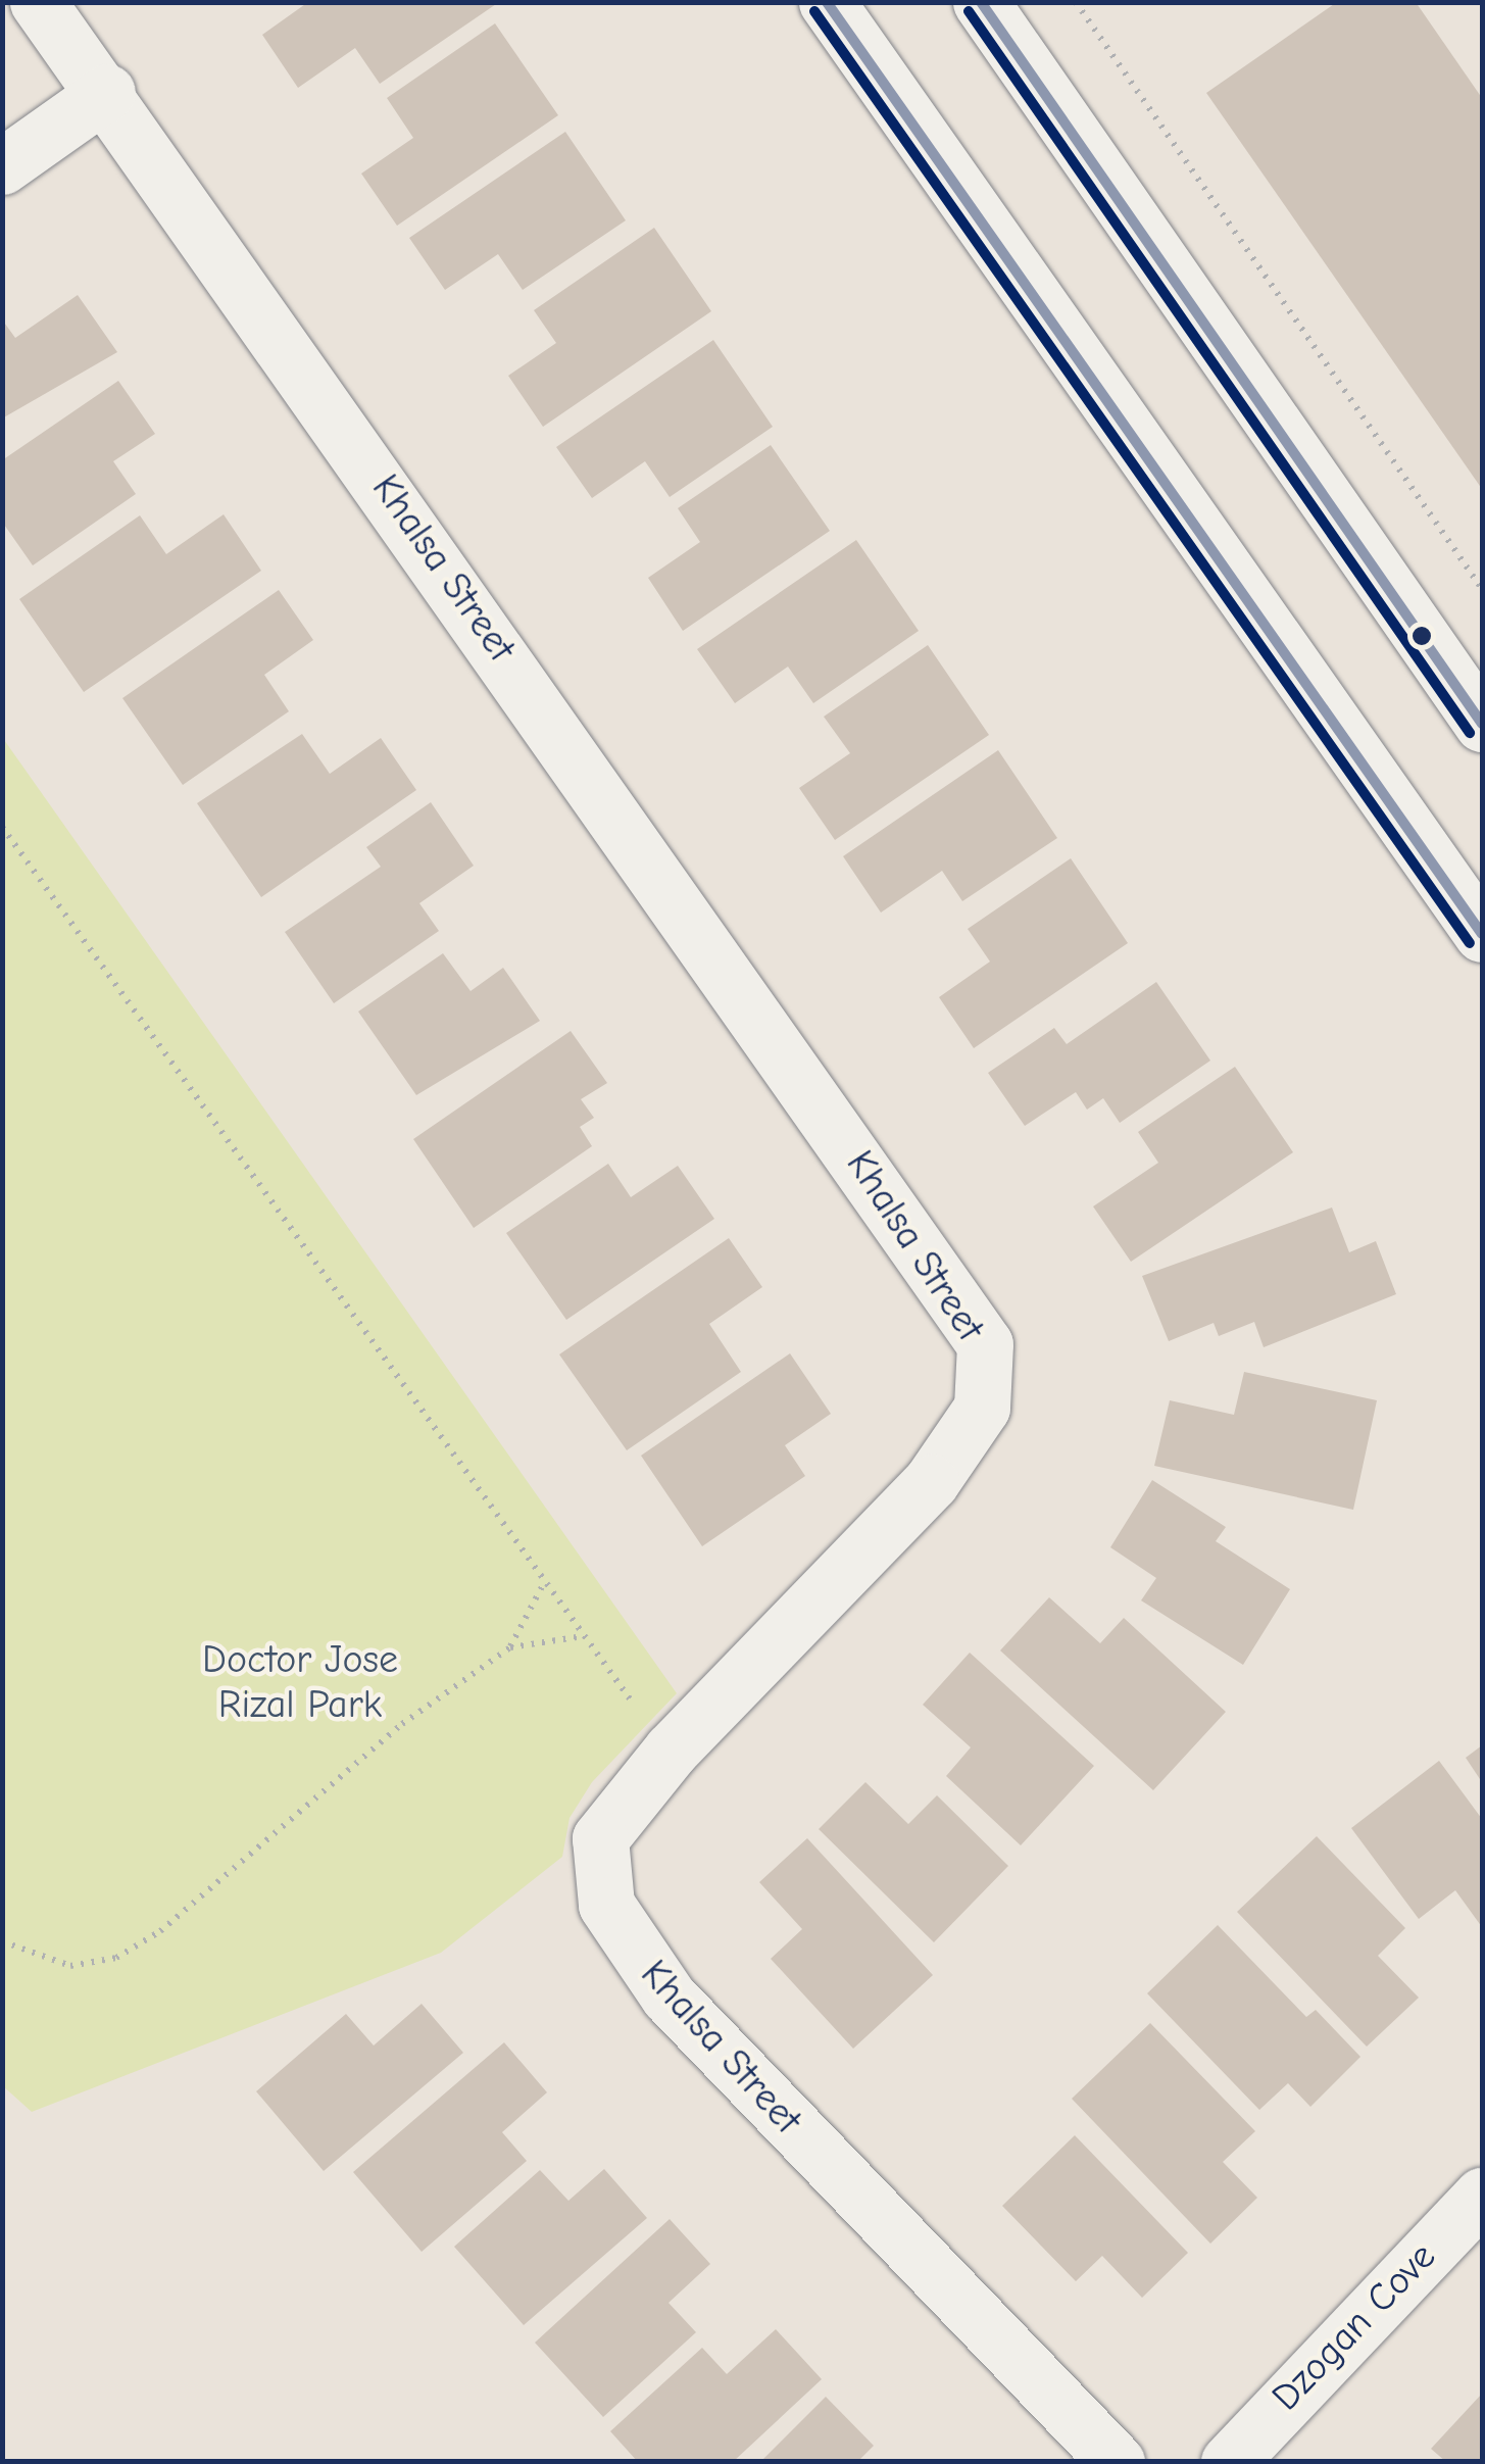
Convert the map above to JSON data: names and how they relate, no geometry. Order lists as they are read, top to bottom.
{
  "streets": {
    "street": ["Khalsa Street", "Dzogan Cove"]
  },
  "parks": ["Doctor Jose Rizal Park"]
}
